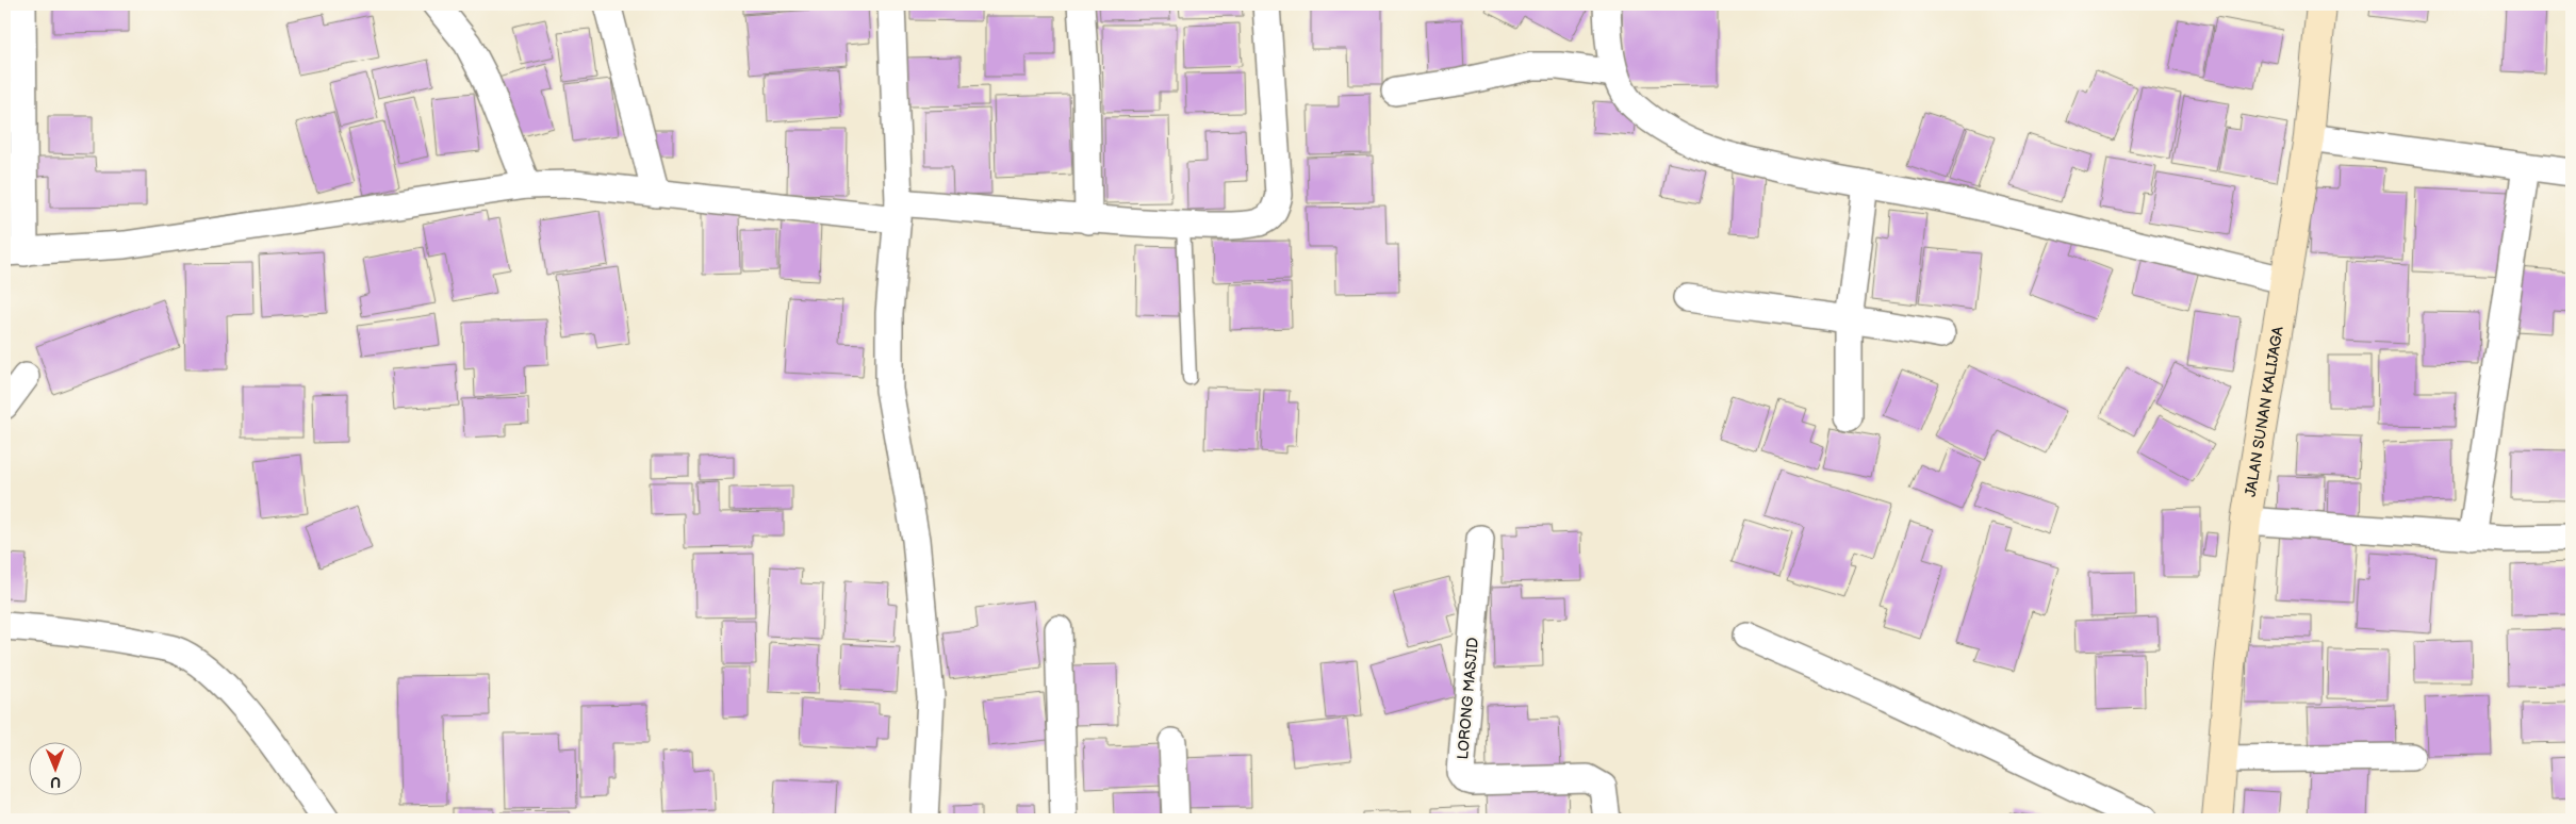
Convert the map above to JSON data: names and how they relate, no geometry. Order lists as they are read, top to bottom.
{
  "streets": {
    "street": ["JALAN SUNAN KALIJAGA", "LORONG MASJID"]
  },
  "north": "bottom"
}
